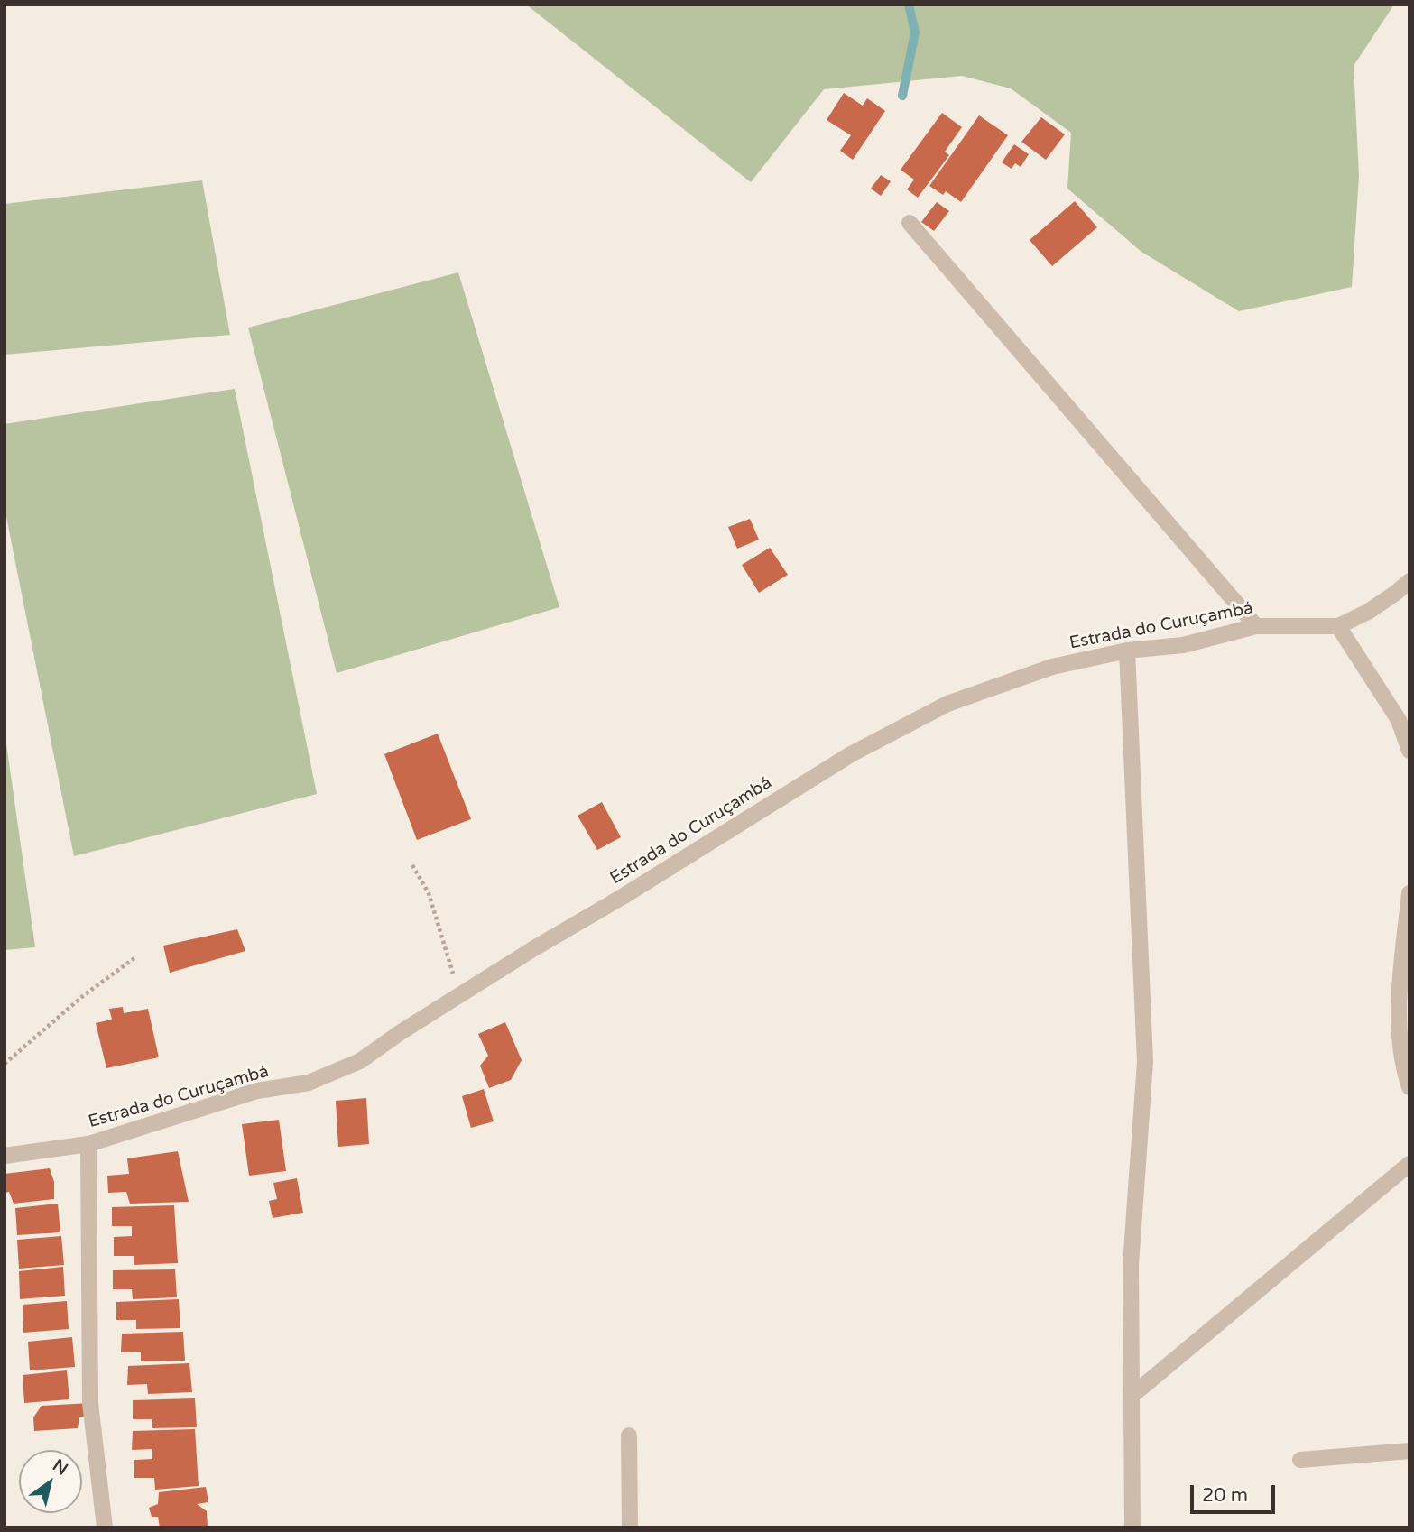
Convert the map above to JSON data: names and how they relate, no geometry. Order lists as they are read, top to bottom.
{
  "streets": {
    "street": ["Estrada do Curuçambá"]
  },
  "scale_bar": "20 m",
  "north": "top right"
}
